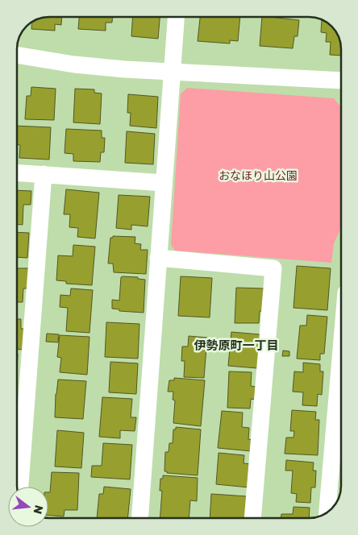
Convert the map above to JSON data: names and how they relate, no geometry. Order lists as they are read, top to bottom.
{
  "districts": ["伊勢原町一丁目"],
  "parks": ["おなほり山公園"],
  "north": "right"
}
